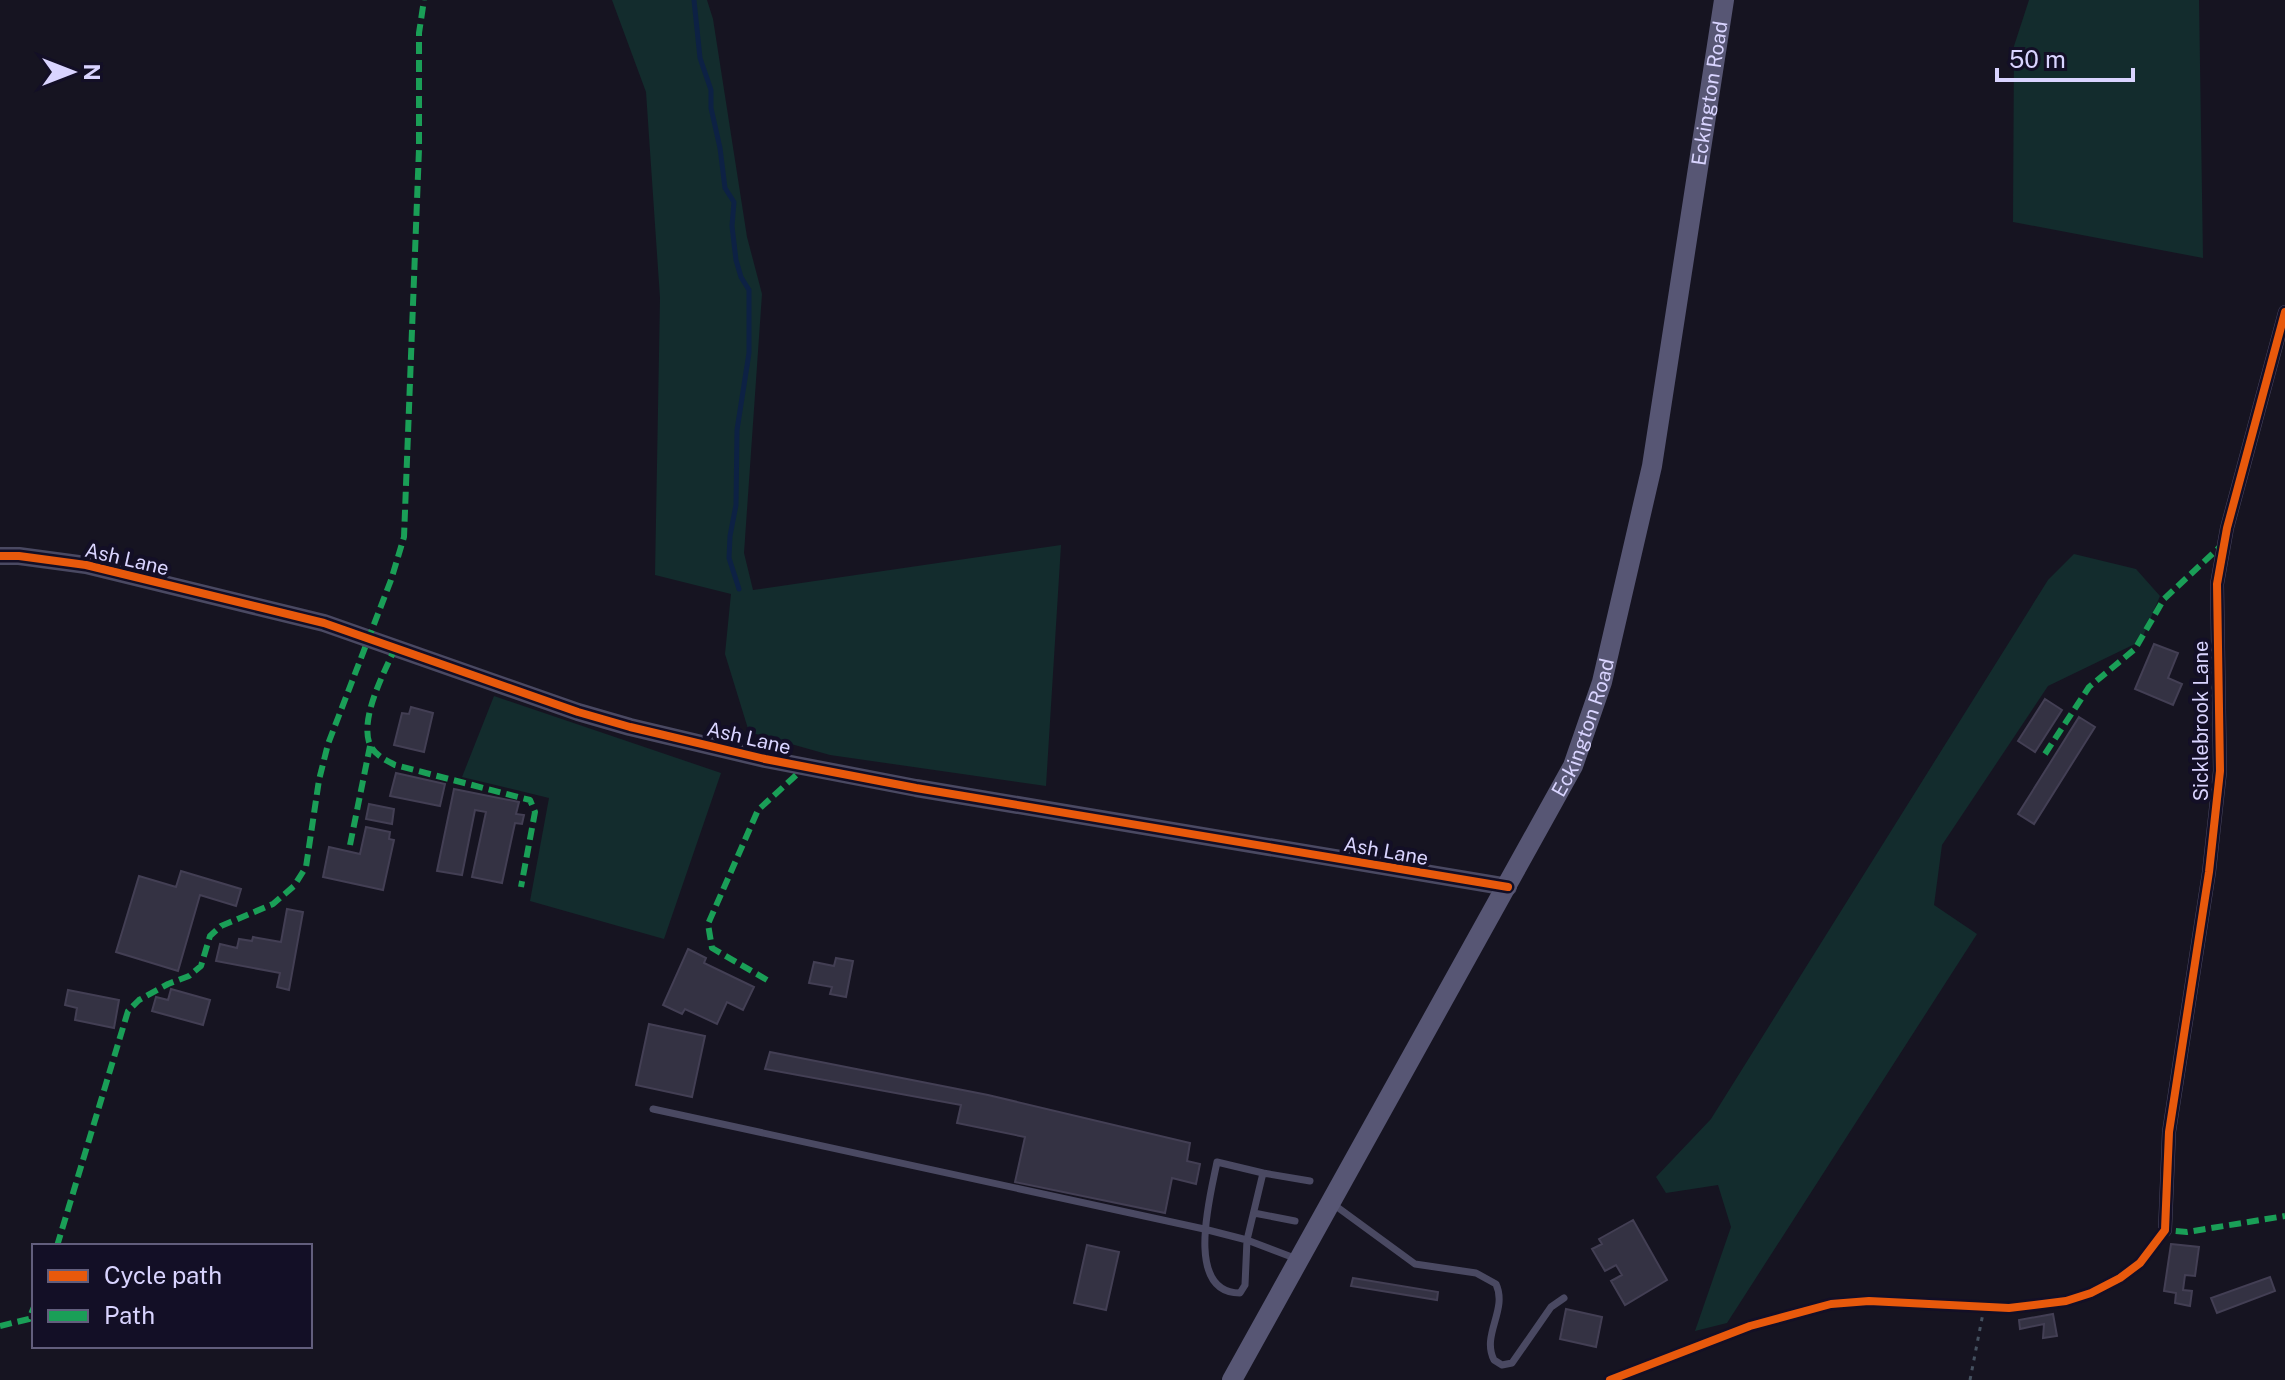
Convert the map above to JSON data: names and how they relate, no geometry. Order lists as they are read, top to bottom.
{
  "streets": {
    "main road": ["Eckington Road"],
    "street": ["Ash Lane", "Sicklebrook Lane"]
  },
  "crossings": [
    ["Eckington Road", "Ash Lane"]
  ],
  "legend": ["Cycle path", "Path"],
  "scale_bar": "50 m",
  "north": "right"
}
